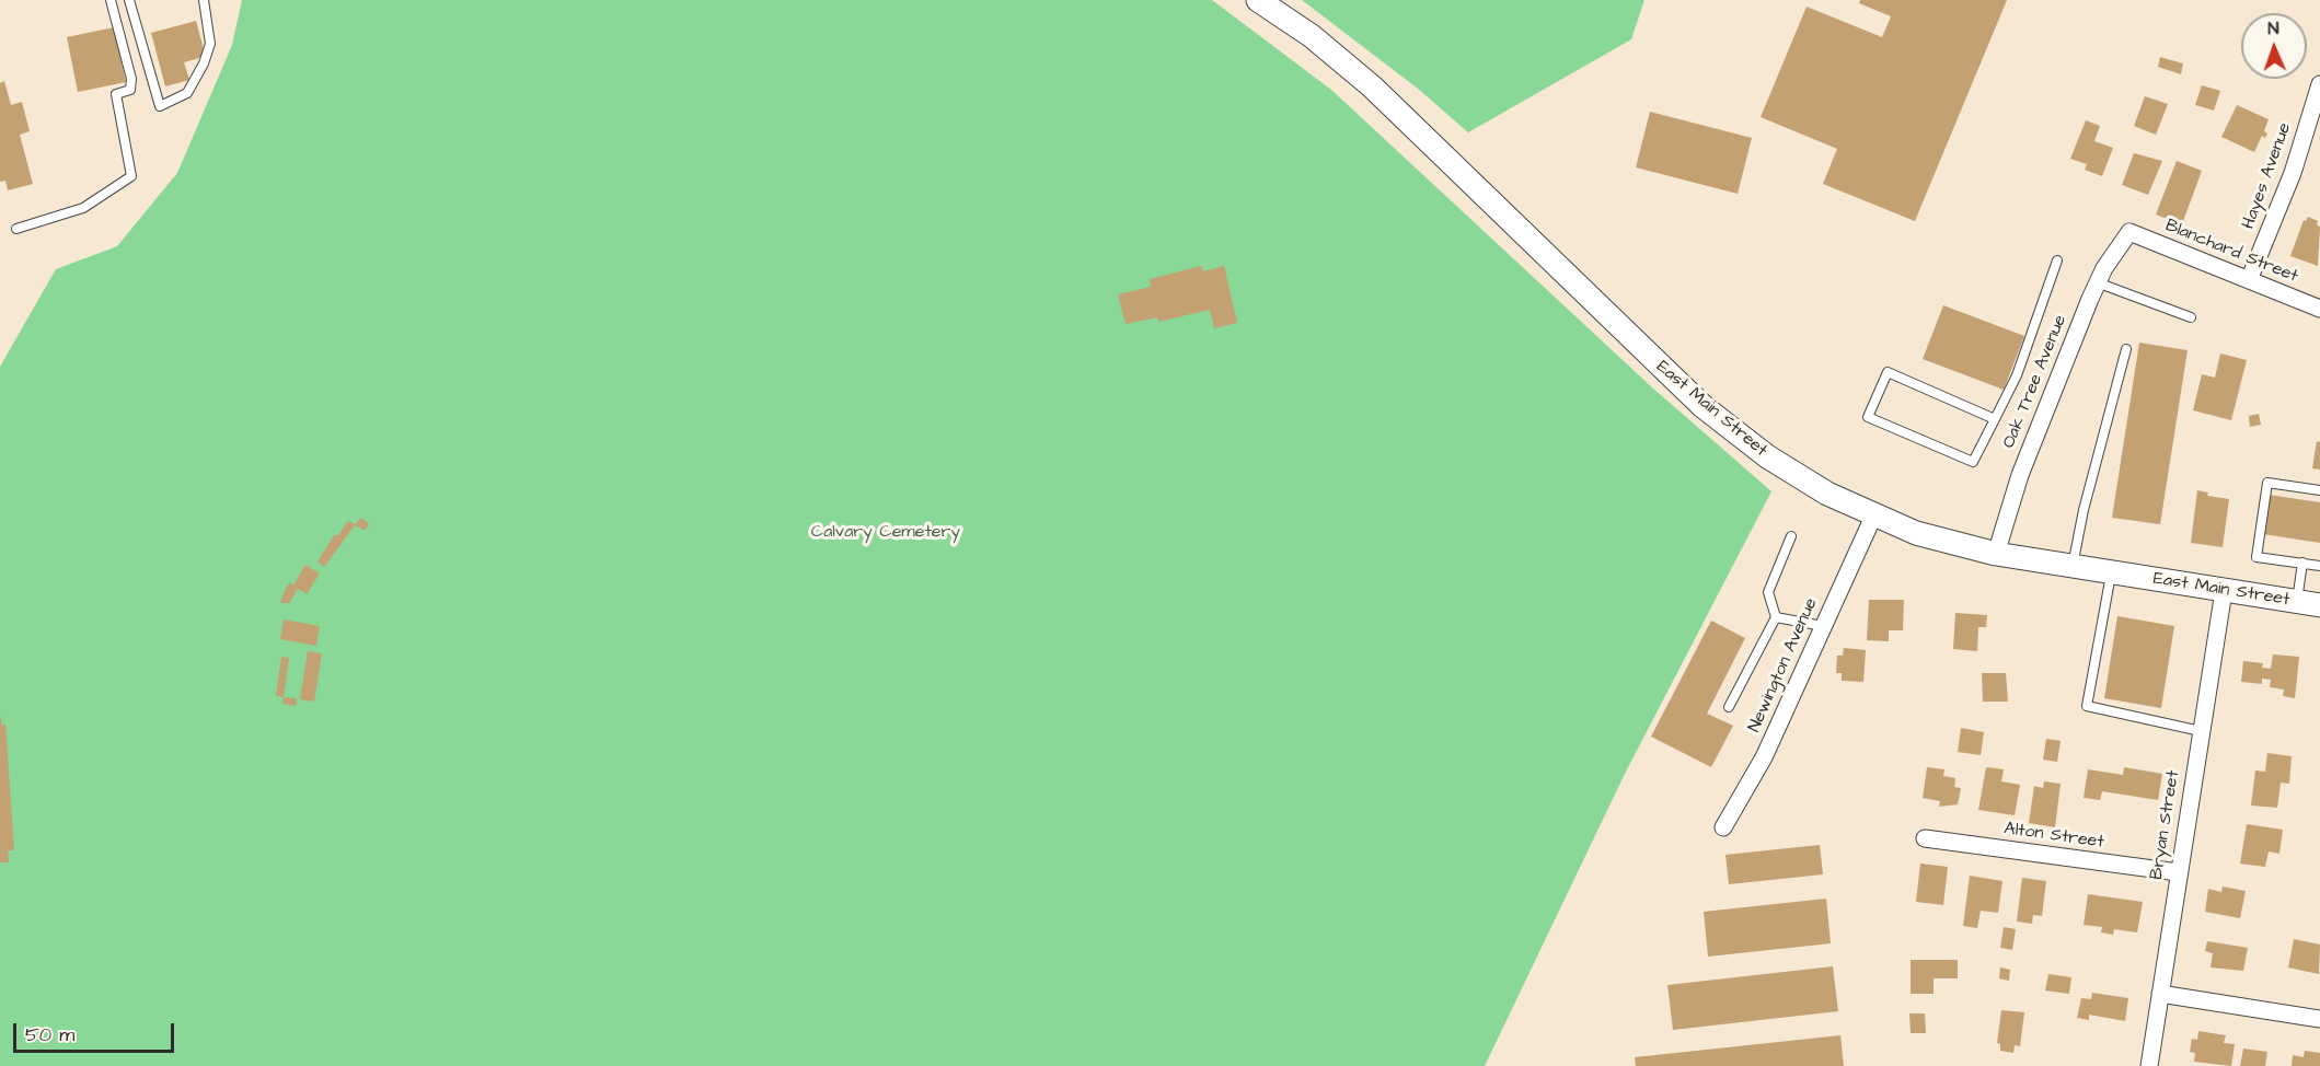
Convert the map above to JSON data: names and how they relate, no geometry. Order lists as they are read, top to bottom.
{
  "streets": {
    "main road": ["East Main Street"],
    "street": [
      "Hayes Avenue",
      "Blanchard Street",
      "Oak Tree Avenue",
      "Newington Avenue",
      "Bryan Street",
      "Alton Street"
    ]
  },
  "crossings": [
    ["Hayes Avenue", "Blanchard Street"],
    ["Blanchard Street", "Oak Tree Avenue"],
    ["Oak Tree Avenue", "East Main Street"],
    ["East Main Street", "Newington Avenue"],
    ["East Main Street", "Bryan Street"],
    ["Bryan Street", "Alton Street"]
  ],
  "parks": ["Calvary Cemetery"],
  "scale_bar": "50 m",
  "north": "top"
}
